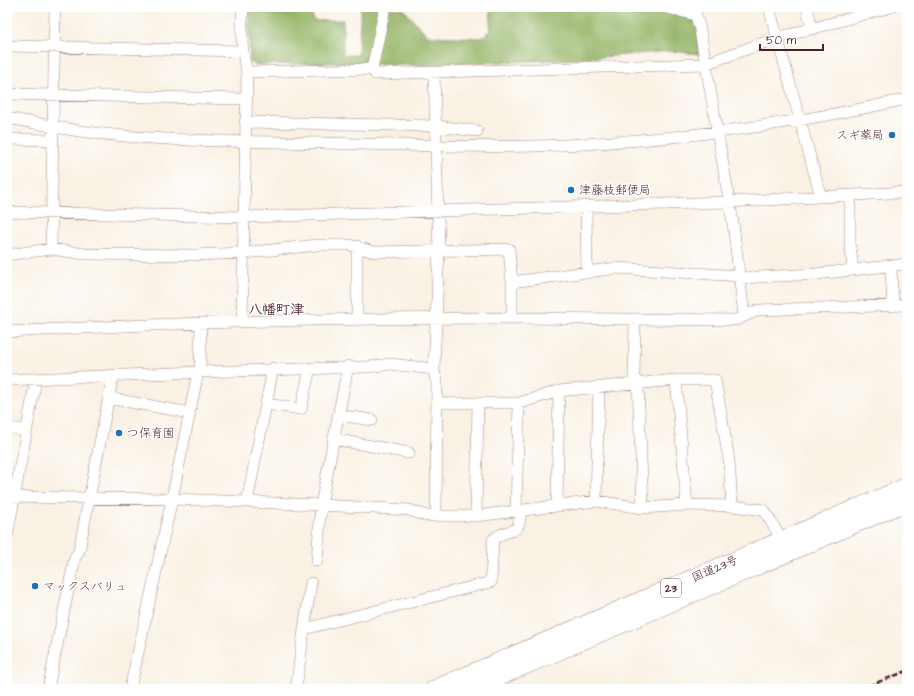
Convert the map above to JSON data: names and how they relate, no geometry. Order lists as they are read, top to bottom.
{
  "streets": {
    "highway": ["国道23号", "23"]
  },
  "districts": ["八幡町津"],
  "places": [
    "スギ薬局",
    "津藤枝郵便局",
    "つ保育園",
    "マックスバリュ"
  ],
  "scale_bar": "50 m"
}
